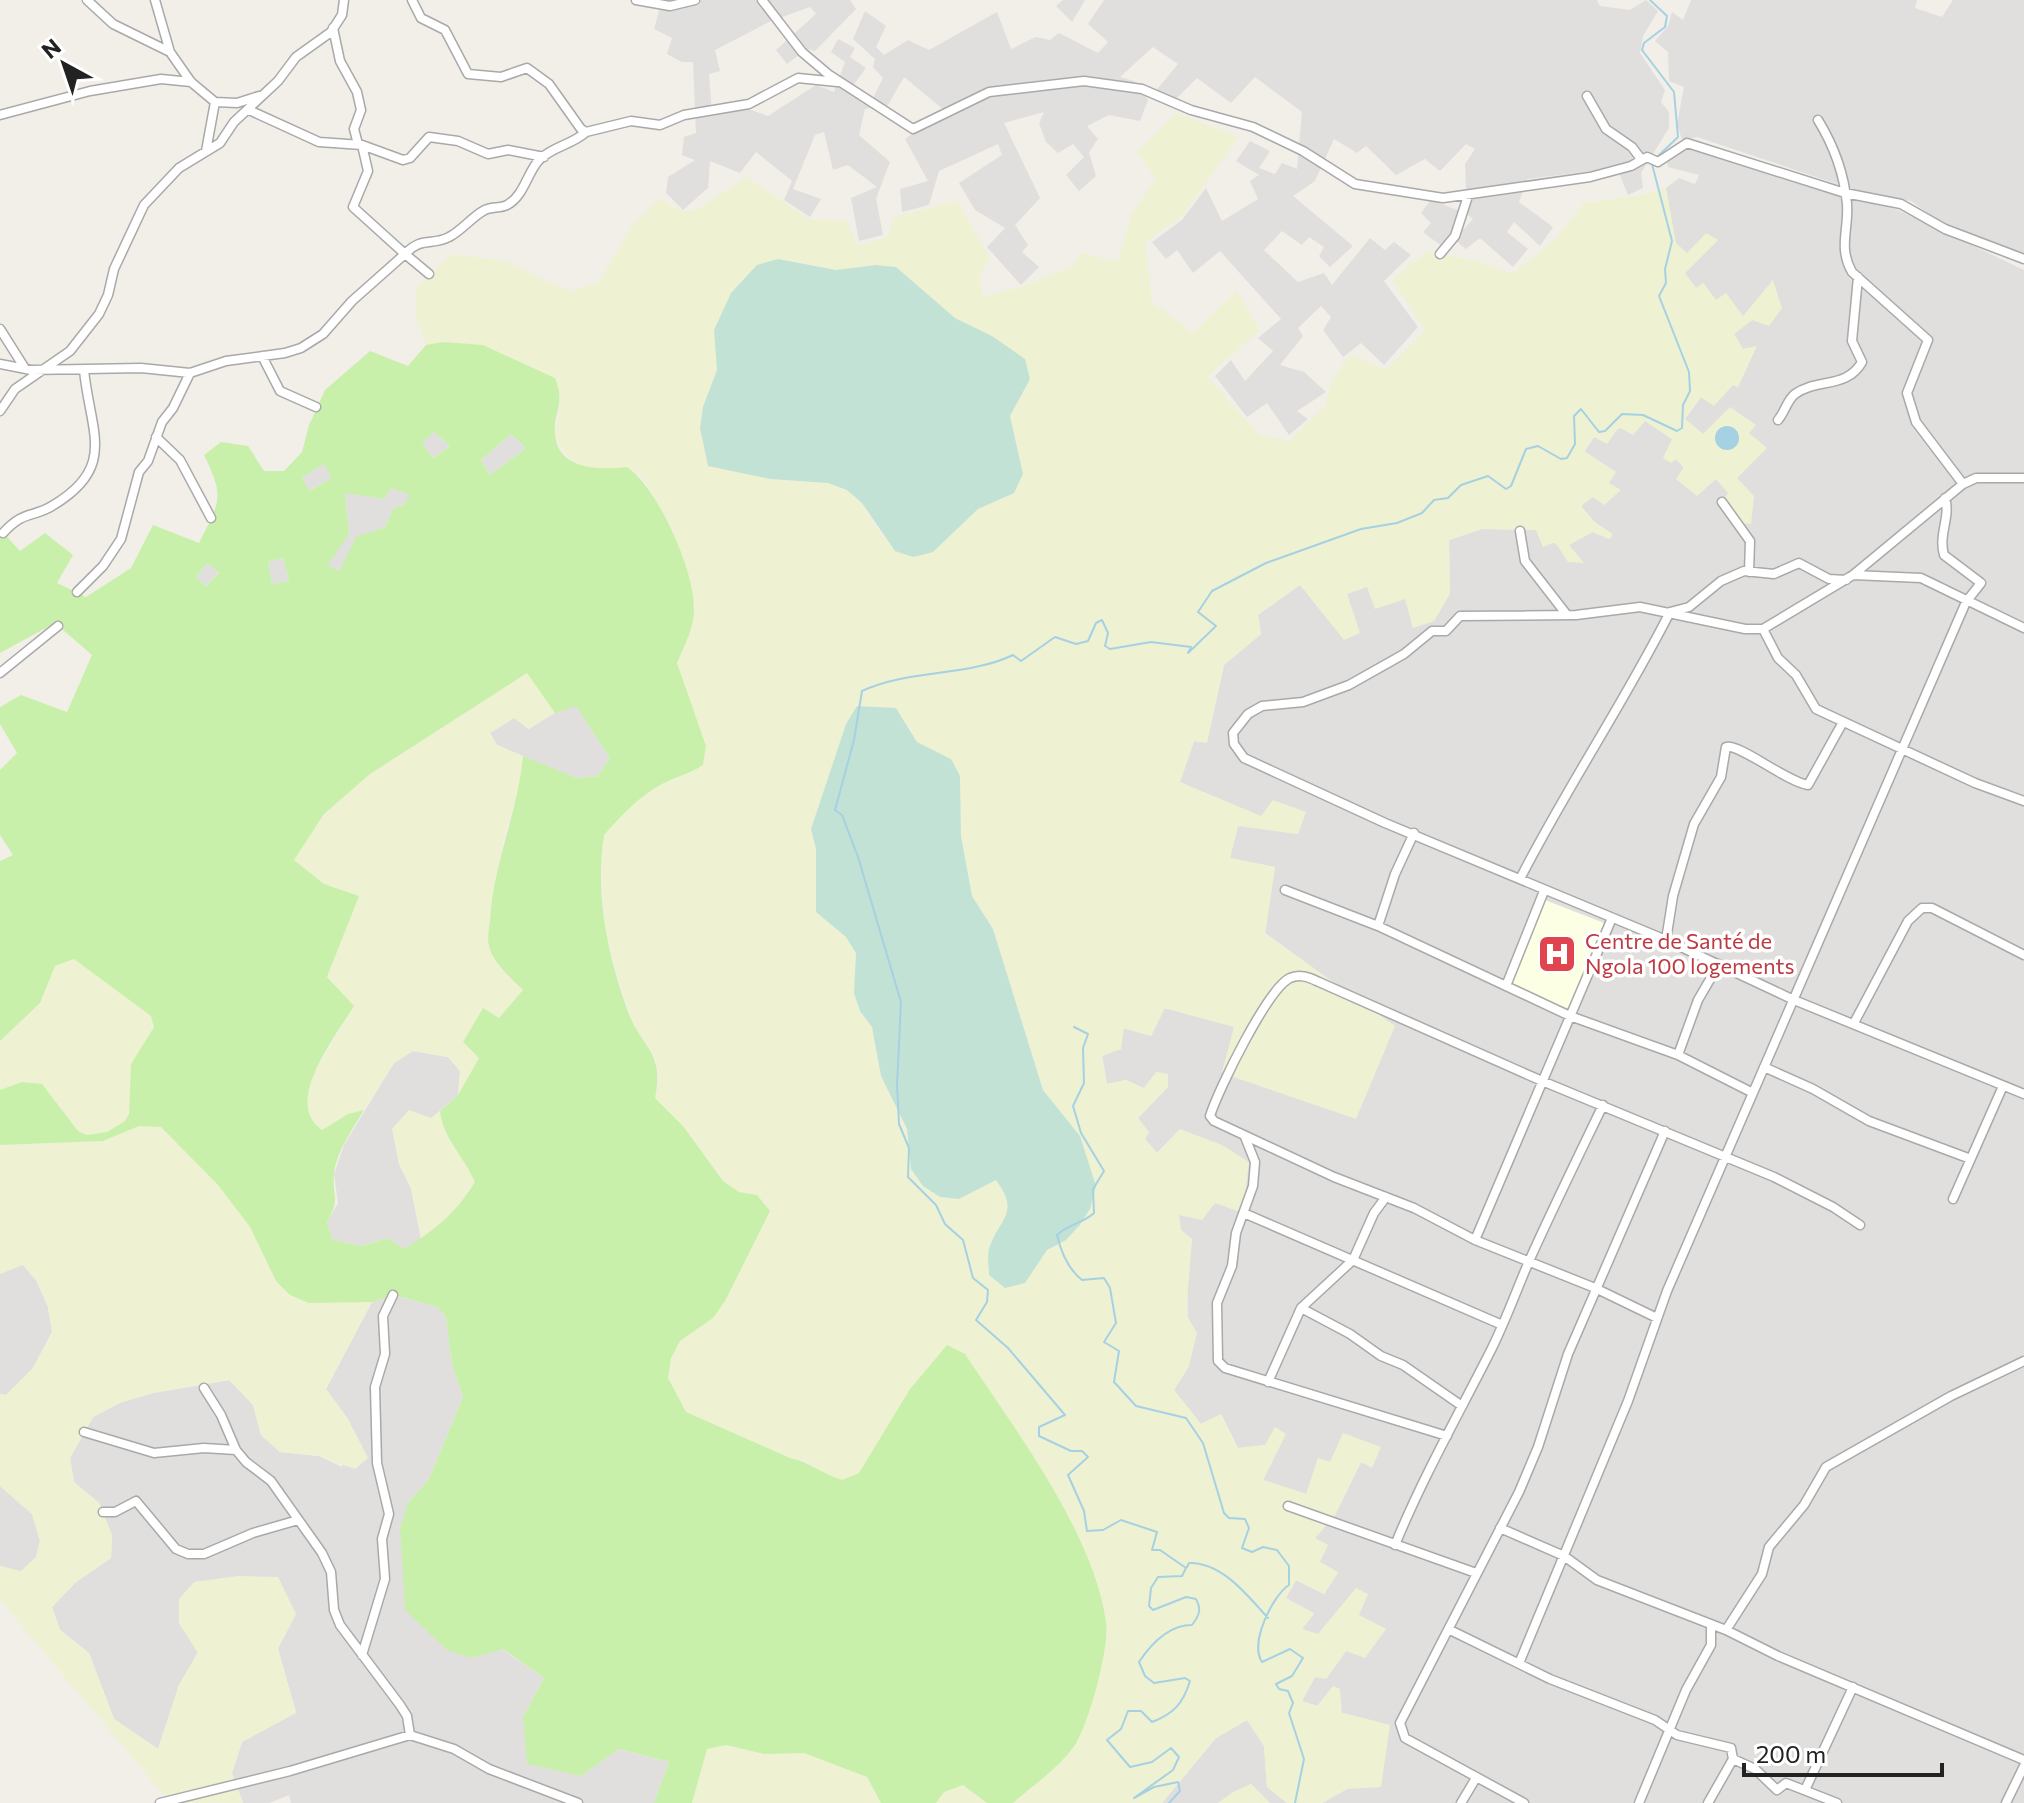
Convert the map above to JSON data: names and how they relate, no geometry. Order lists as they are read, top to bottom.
{
  "places": {
    "hospital": ["Centre de Santé de Ngola 100 logements"]
  },
  "scale_bar": "200 m",
  "north": "top left"
}
